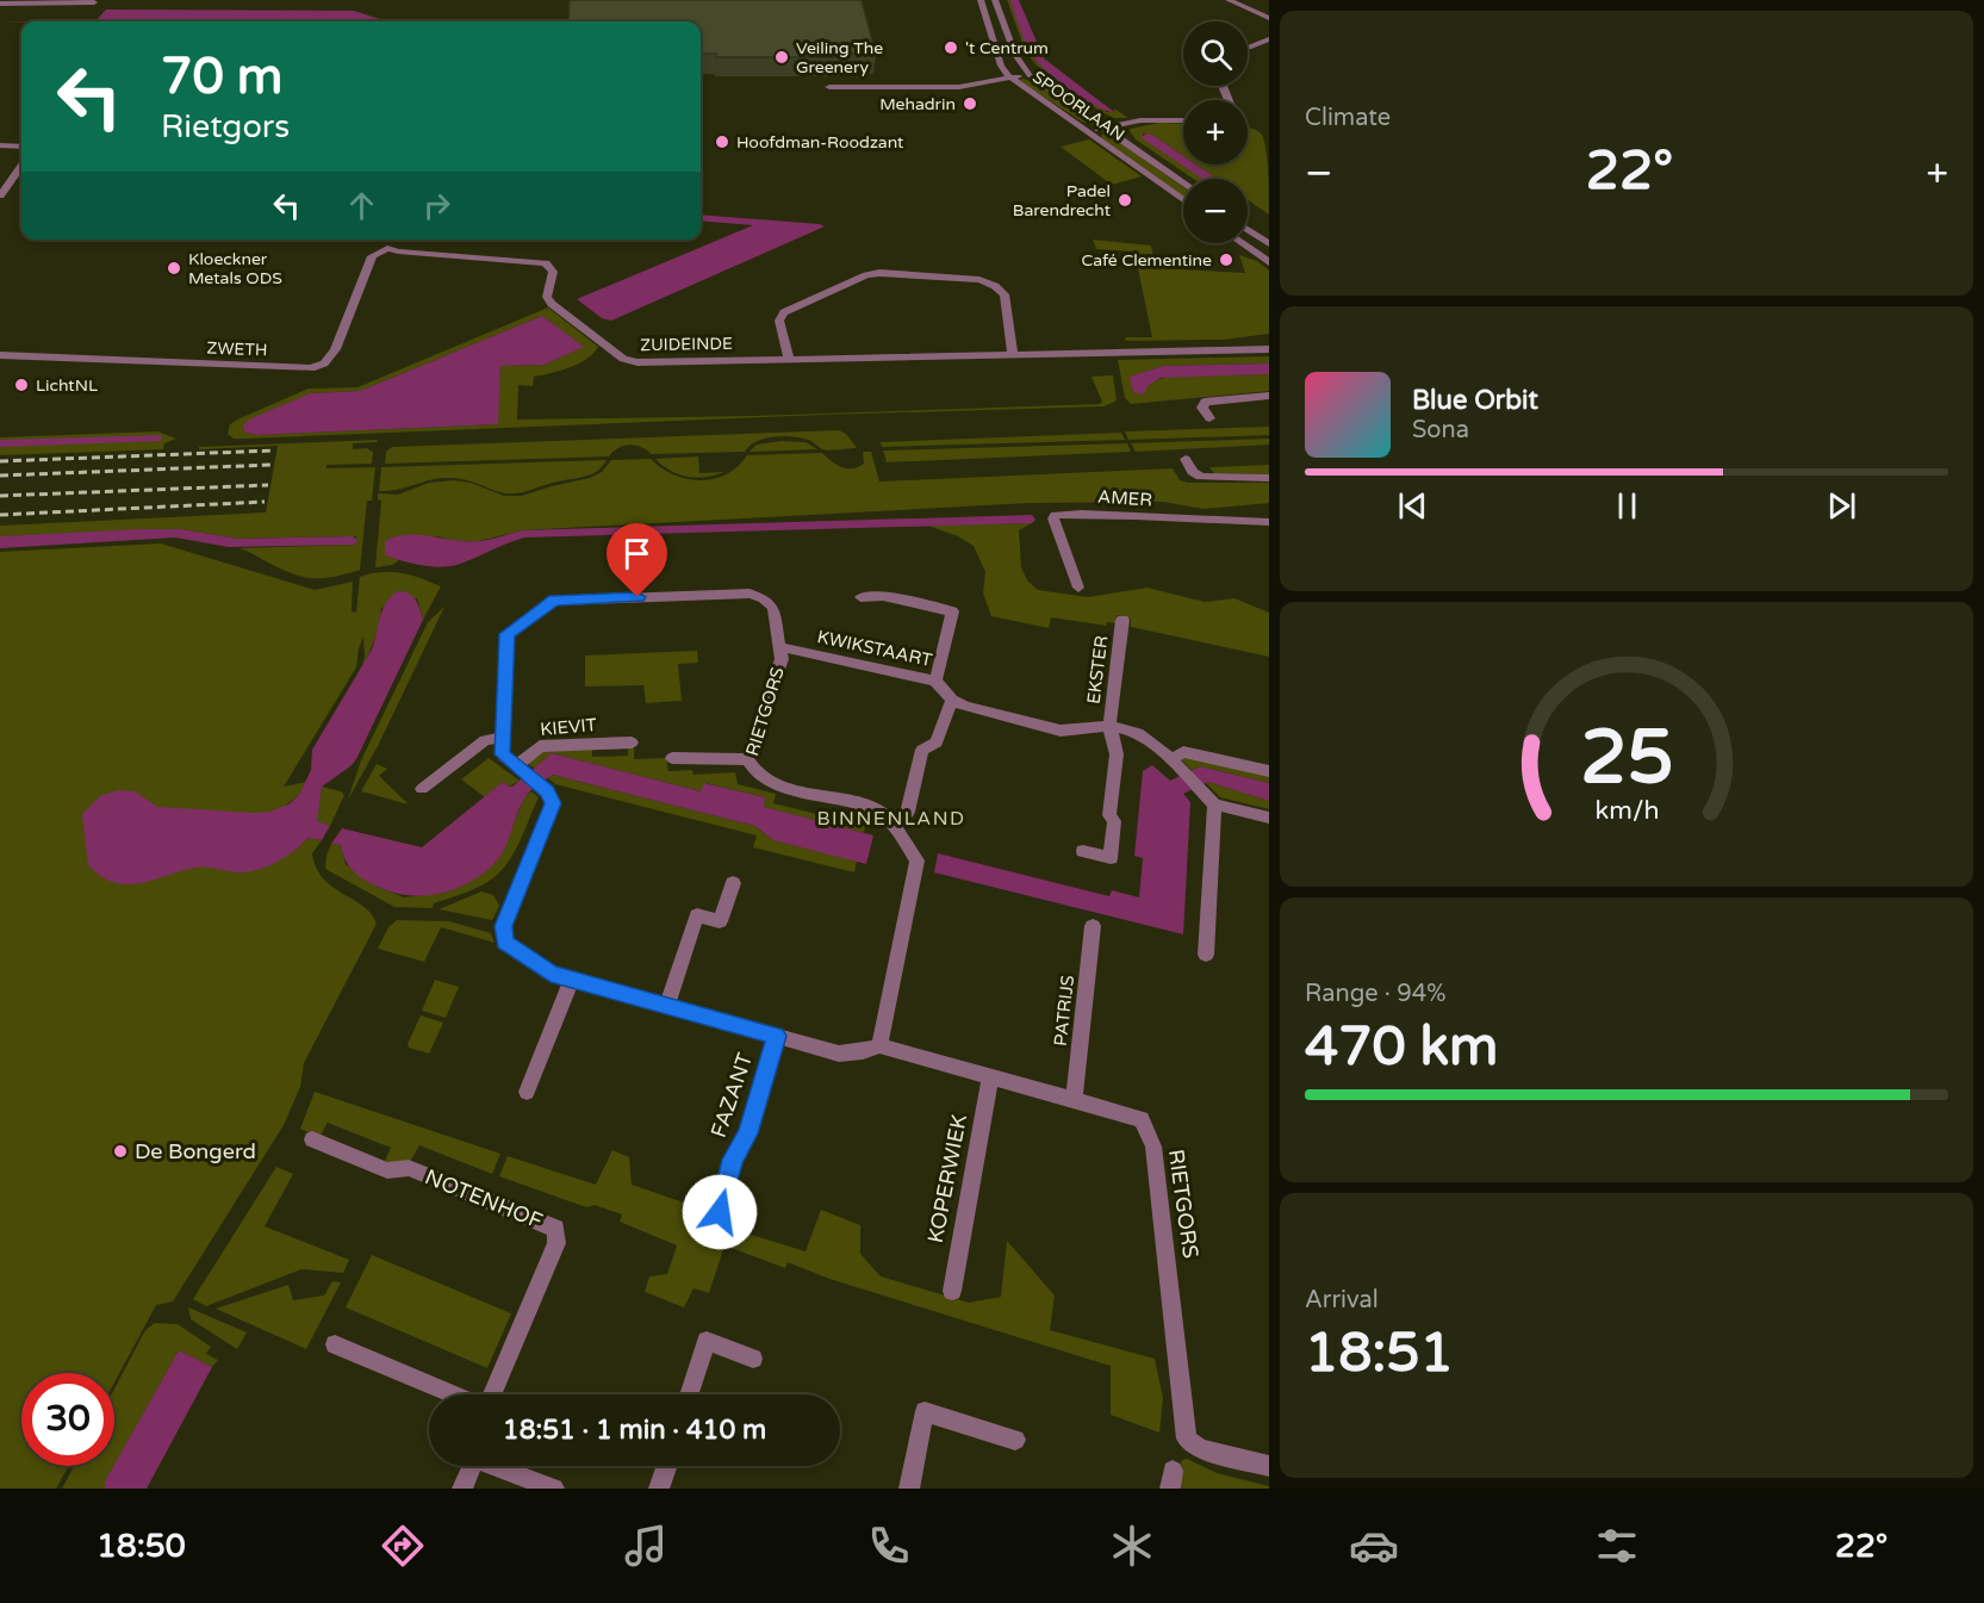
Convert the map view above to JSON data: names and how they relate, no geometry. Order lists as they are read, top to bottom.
{
  "streets": {
    "street": [
      "SPOORLAAN",
      "ZUIDEINDE",
      "ZWETH",
      "AMER",
      "KWIKSTAART",
      "EKSTER",
      "RIETGORS",
      "KIEVIT",
      "PATRIJS",
      "FAZANT",
      "KOPERWIEK",
      "NOTENHOF"
    ]
  },
  "crossings": [
    ["ZUIDEINDE", "ZWETH"],
    ["KWIKSTAART", "EKSTER"],
    ["KWIKSTAART", "RIETGORS"],
    ["RIETGORS", "KIEVIT"],
    ["RIETGORS", "PATRIJS"],
    ["RIETGORS", "FAZANT"],
    ["RIETGORS", "KOPERWIEK"]
  ],
  "districts": ["BINNENLAND"],
  "places": [
    "'t Centrum",
    "Veiling The Greenery",
    "Mehadrin",
    "Hoofdman-Roodzant",
    "Padel Barendrecht",
    "Café Clementine",
    "Kloeckner Metals ODS",
    "LichtNL",
    "De Bongerd"
  ],
  "page": {
    "tile": [
      "Climate",
      ["Range · 94%", "470 km"],
      ["Arrival", "18:51"]
    ],
    "map_buttons": ["+", "−"],
    "turn": ["70 m", "Rietgors"],
    "heat": ["−", "22°", "+"],
    "song": ["Blue Orbit", "Sona"],
    "limit": "30",
    "trip": "18:51 · 1 min · 410 m",
    "tabs": ["18:50", "22°"],
    "gauge": ["25", "km/h"]
  }
}
